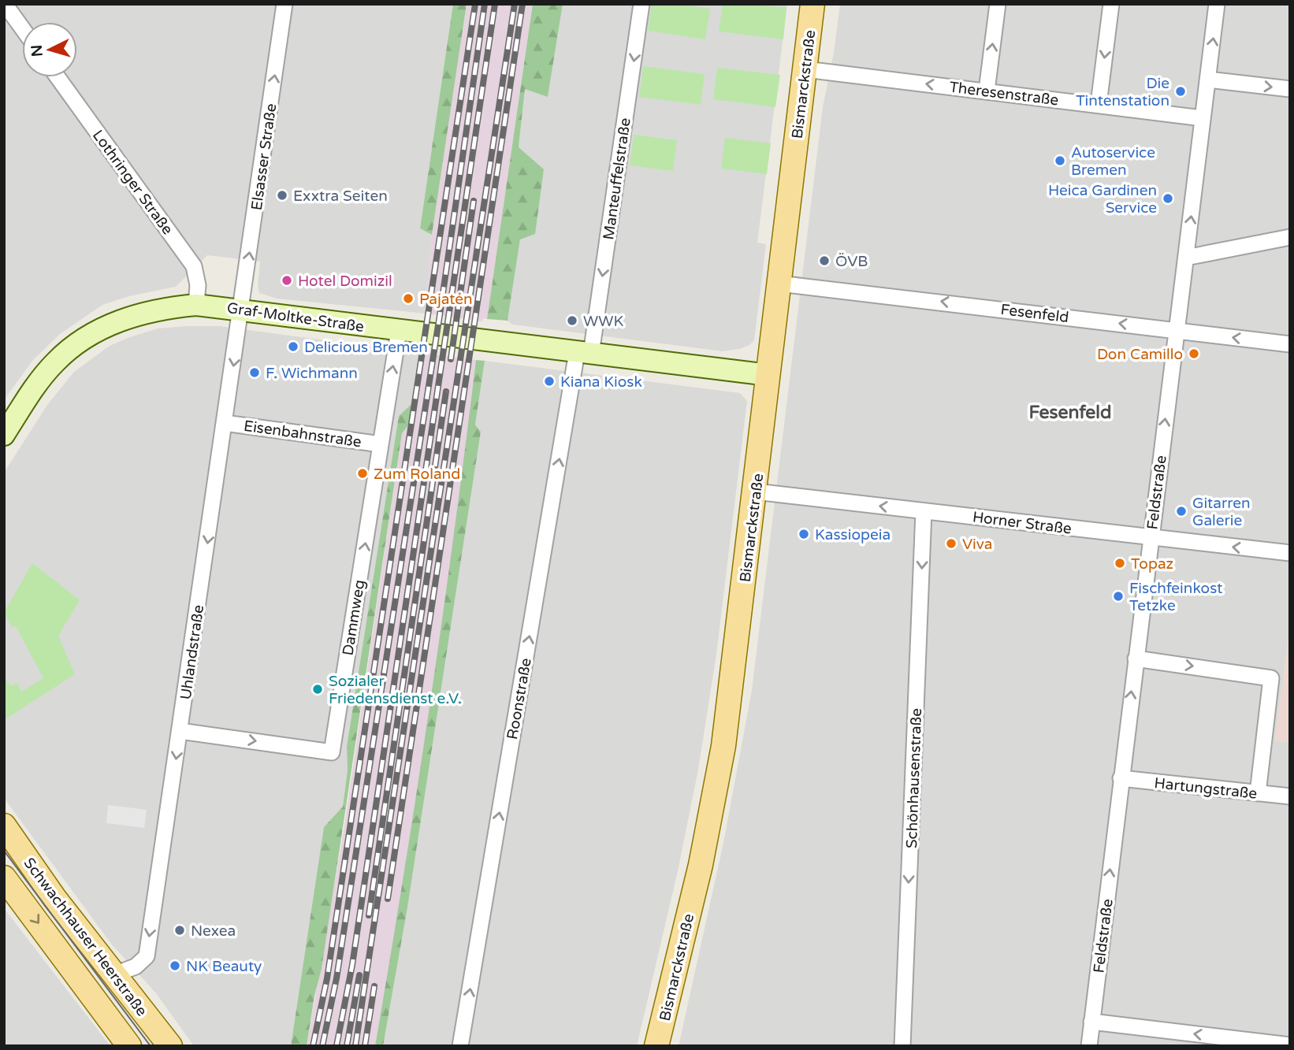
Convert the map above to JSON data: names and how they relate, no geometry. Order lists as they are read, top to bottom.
{
  "streets": {
    "main road": ["Bismarckstraße", "Graf-Moltke-Straße", "Schwachhauser Heerstraße"],
    "street": [
      "Theresenstraße",
      "Elsasser Straße",
      "Manteuffelstraße",
      "Lothringer Straße",
      "Fesenfeld",
      "Eisenbahnstraße",
      "Feldstraße",
      "Horner Straße",
      "Dammweg",
      "Uhlandstraße",
      "Roonstraße",
      "Schönhausenstraße",
      "Hartungstraße"
    ]
  },
  "crossings": [
    ["Bismarckstraße", "Theresenstraße"],
    ["Bismarckstraße", "Fesenfeld"],
    ["Bismarckstraße", "Graf-Moltke-Straße"],
    ["Bismarckstraße", "Horner Straße"],
    ["Theresenstraße", "Feldstraße"],
    ["Elsasser Straße", "Graf-Moltke-Straße"],
    ["Elsasser Straße", "Uhlandstraße"],
    ["Manteuffelstraße", "Graf-Moltke-Straße"],
    ["Manteuffelstraße", "Roonstraße"],
    ["Lothringer Straße", "Graf-Moltke-Straße"],
    ["Fesenfeld", "Feldstraße"],
    ["Graf-Moltke-Straße", "Dammweg"],
    ["Graf-Moltke-Straße", "Uhlandstraße"],
    ["Graf-Moltke-Straße", "Roonstraße"],
    ["Eisenbahnstraße", "Dammweg"],
    ["Eisenbahnstraße", "Uhlandstraße"],
    ["Feldstraße", "Horner Straße"],
    ["Feldstraße", "Hartungstraße"],
    ["Horner Straße", "Schönhausenstraße"],
    ["Dammweg", "Uhlandstraße"],
    ["Uhlandstraße", "Schwachhauser Heerstraße"]
  ],
  "one_way": [
    "Theresenstraße",
    "Elsasser Straße",
    "Manteuffelstraße",
    "Fesenfeld",
    "Feldstraße",
    "Horner Straße",
    "Uhlandstraße",
    "Roonstraße",
    "Schönhausenstraße"
  ],
  "districts": ["Fesenfeld"],
  "places": [
    "Die Tintenstation",
    "Autoservice Bremen",
    "Exxtra Seiten",
    "Heica Gardinen Service",
    "ÖVB",
    "Hotel Domizil",
    "Pajatén",
    "WWK",
    "Delicious Bremen",
    "Don Camillo",
    "F. Wichmann",
    "Kiana Kiosk",
    "Zum Roland",
    "Gitarren Galerie",
    "Kassiopeia",
    "Viva",
    "Topaz",
    "Fischfeinkost Tetzke",
    "Sozialer Friedensdienst e.V.",
    "Nexea",
    "NK Beauty"
  ],
  "north": "left"
}
